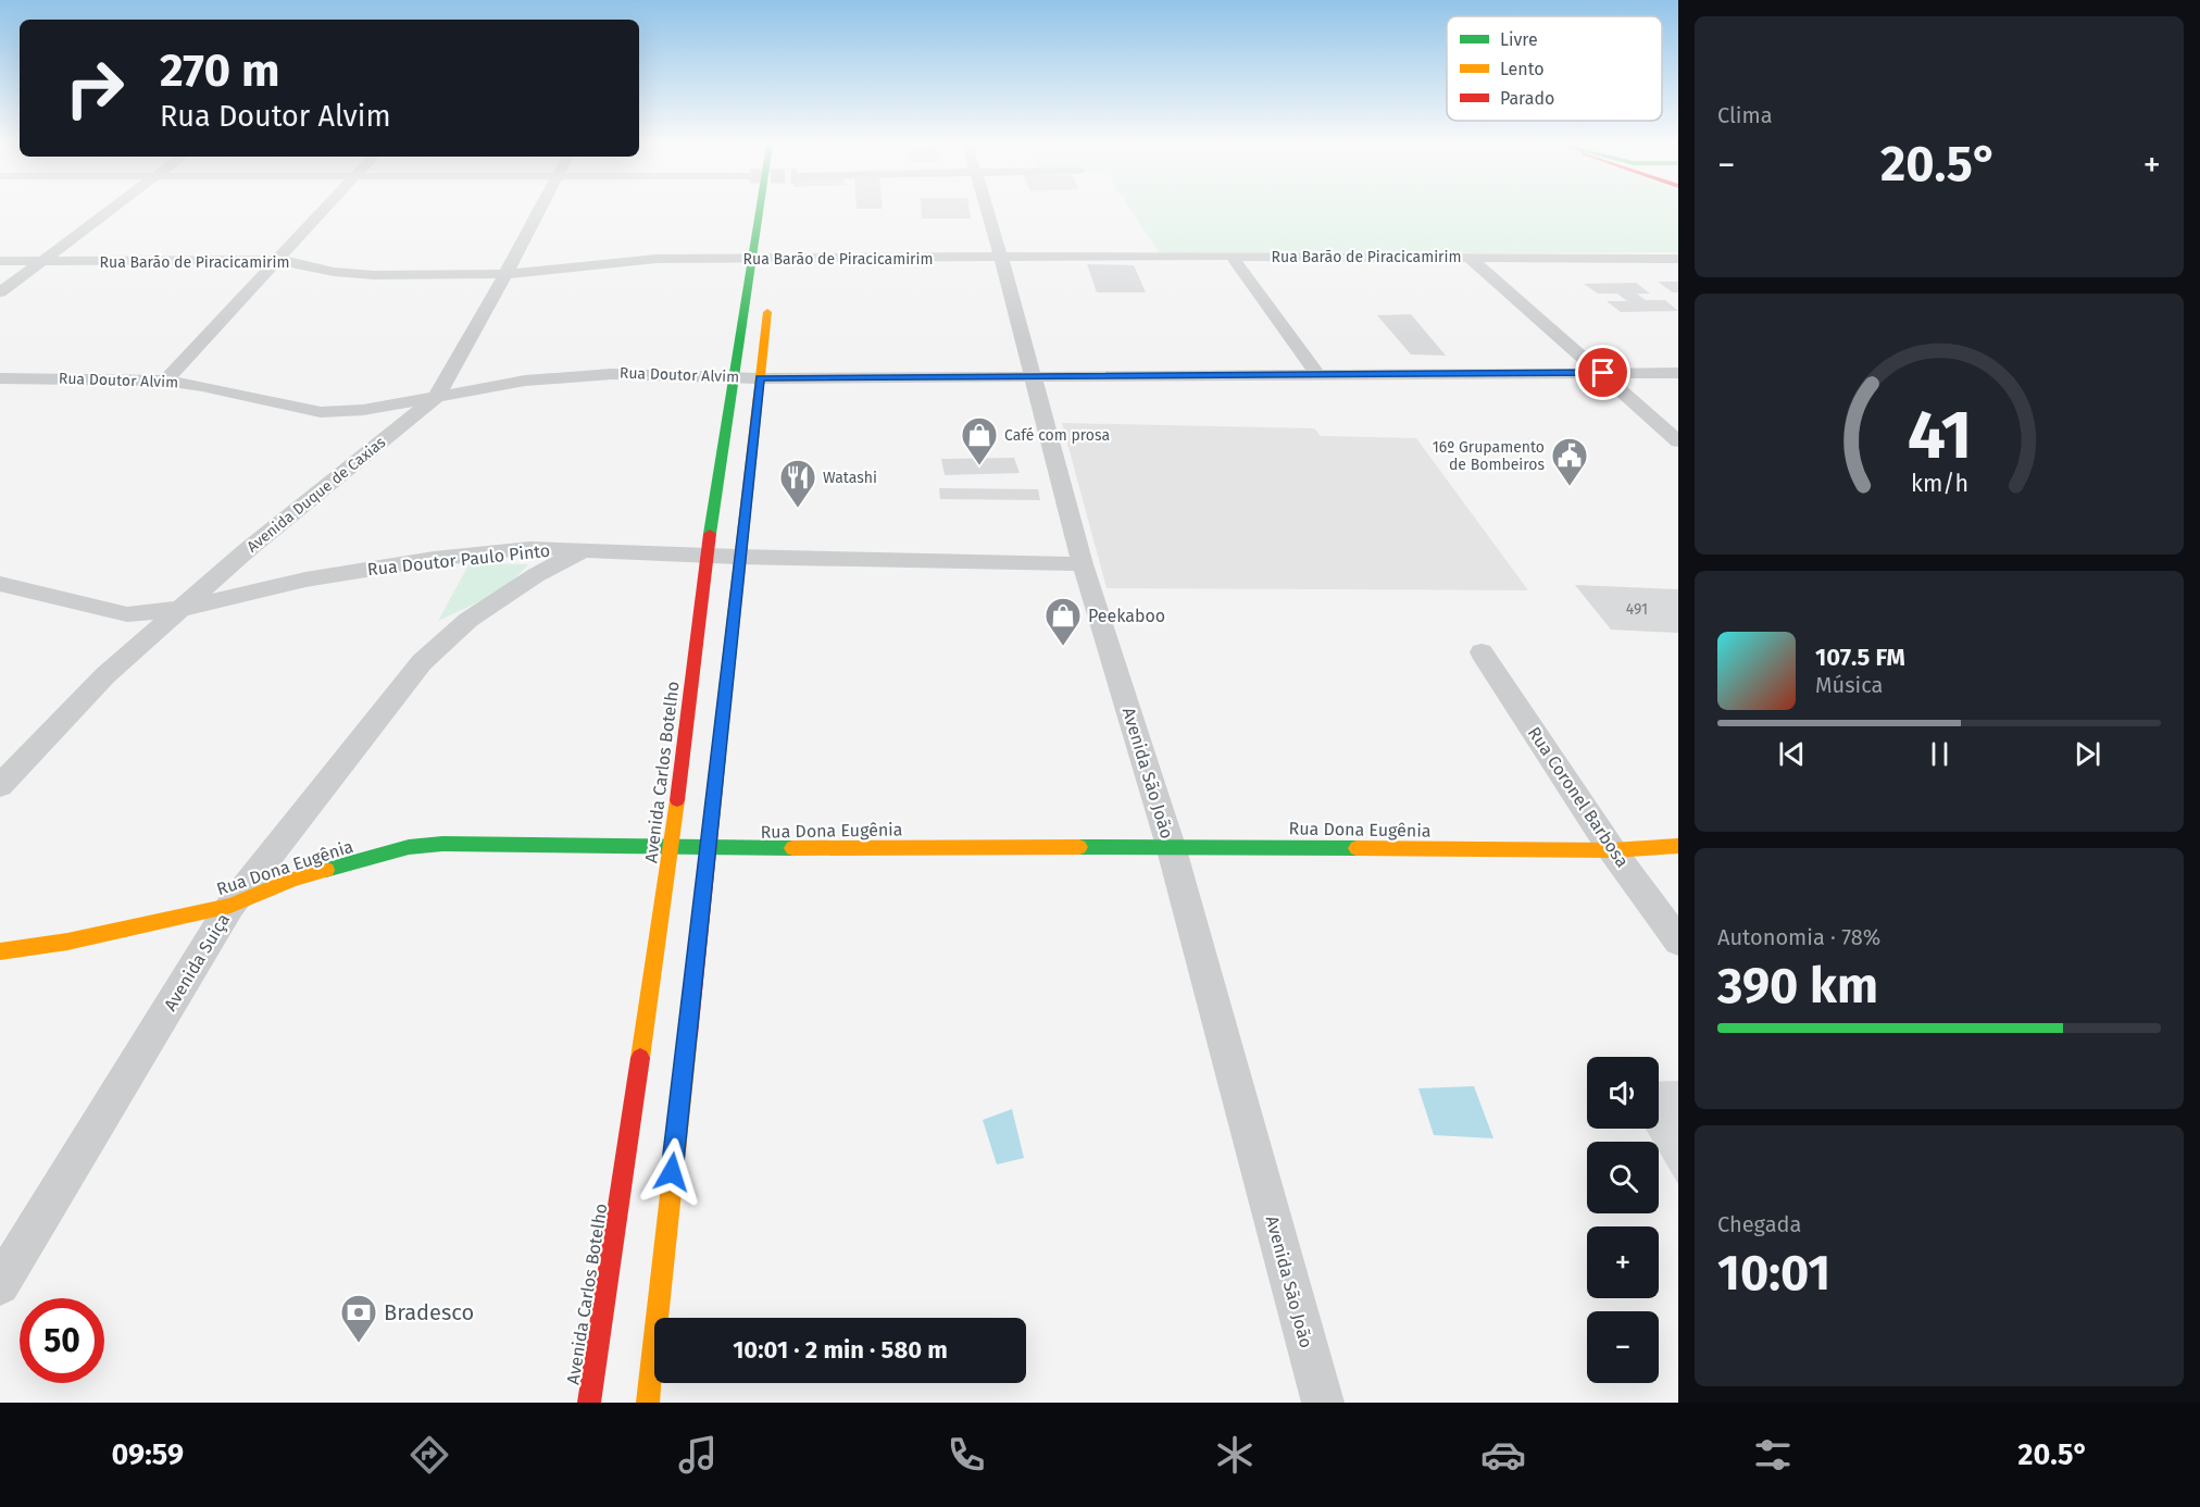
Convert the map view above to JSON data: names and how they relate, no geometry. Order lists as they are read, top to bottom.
{
  "streets": {
    "main road": ["Avenida Carlos Botelho", "Rua Dona Eugênia"],
    "street": [
      "Rua Barão de Piracicamirim",
      "Rua Doutor Alvim",
      "Avenida Duque de Caxias",
      "Rua Doutor Paulo Pinto",
      "Avenida São João",
      "Rua Coronel Barbosa",
      "Avenida Suiça"
    ]
  },
  "crossings": [
    ["Rua Barão de Piracicamirim", "Avenida Duque de Caxias"],
    ["Rua Barão de Piracicamirim", "Avenida Carlos Botelho"],
    ["Rua Barão de Piracicamirim", "Avenida São João"],
    ["Rua Doutor Alvim", "Avenida Duque de Caxias"],
    ["Rua Doutor Alvim", "Avenida Carlos Botelho"],
    ["Rua Doutor Alvim", "Avenida São João"],
    ["Avenida Duque de Caxias", "Rua Doutor Paulo Pinto"],
    ["Rua Doutor Paulo Pinto", "Avenida Carlos Botelho"],
    ["Rua Doutor Paulo Pinto", "Avenida São João"],
    ["Rua Doutor Paulo Pinto", "Avenida Suiça"],
    ["Avenida Carlos Botelho", "Rua Dona Eugênia"],
    ["Avenida São João", "Rua Dona Eugênia"],
    ["Rua Coronel Barbosa", "Rua Dona Eugênia"],
    ["Rua Dona Eugênia", "Avenida Suiça"]
  ],
  "places": {
    "shop": ["Café com prosa", "Peekaboo"],
    "public building": ["16º Grupamento de Bombeiros"],
    "restaurant": ["Watashi"],
    "bank": ["Bradesco"]
  },
  "house_numbers": ["491"],
  "legend": ["Livre", "Lento", "Parado"],
  "page": {
    "tile": [
      "Clima",
      ["Autonomia · 78%", "390 km"],
      ["Chegada", "10:01"]
    ],
    "turn": ["270 m", "Rua Doutor Alvim"],
    "heat": ["−", "20.5°", "+"],
    "song": ["107.5 FM", "Música"],
    "map_buttons": ["+", "−"],
    "limit": "50",
    "trip": "10:01 · 2 min · 580 m",
    "tabs": ["09:59", "20.5°"],
    "gauge": ["41", "km/h"]
  }
}
